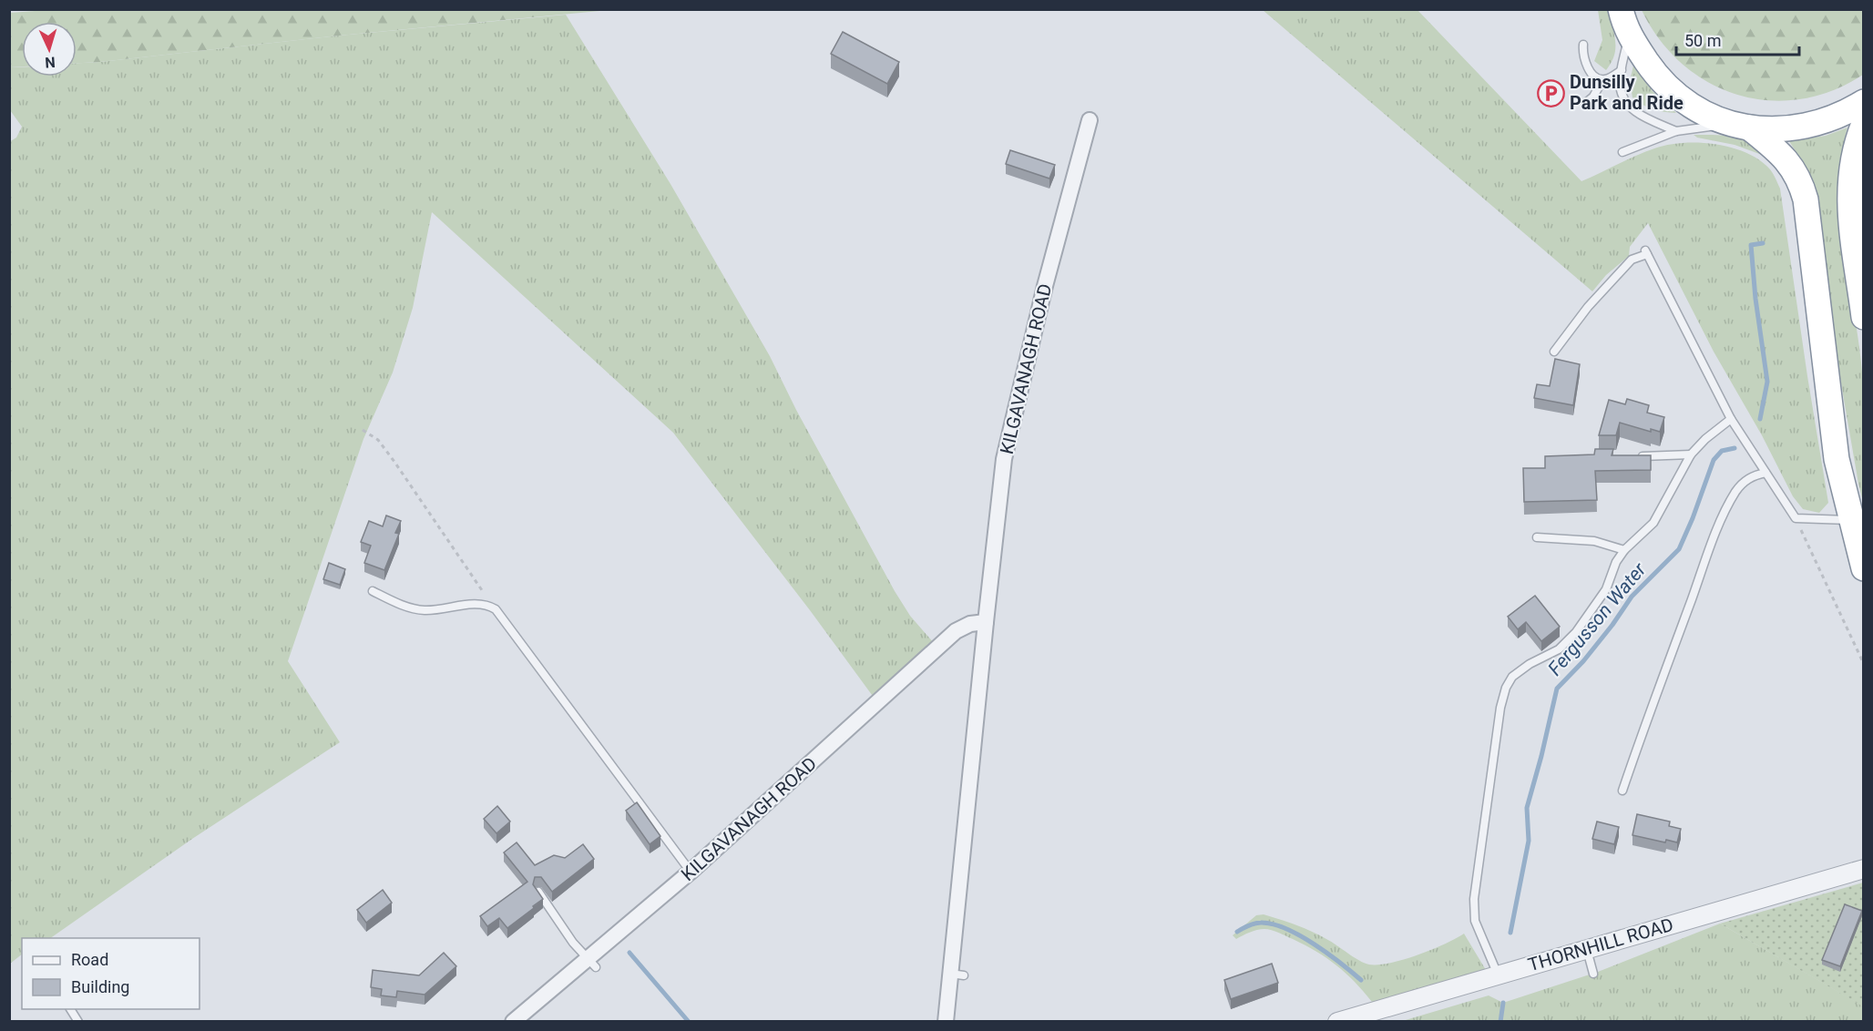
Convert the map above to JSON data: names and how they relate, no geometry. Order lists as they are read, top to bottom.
{
  "streets": {
    "street": ["KILGAVANAGH ROAD", "THORNHILL ROAD"]
  },
  "water": ["Fergusson Water"],
  "places": {
    "parking": ["Dunsilly Park and Ride"]
  },
  "legend": ["Road", "Building"],
  "scale_bar": "50 m",
  "north": "bottom"
}
